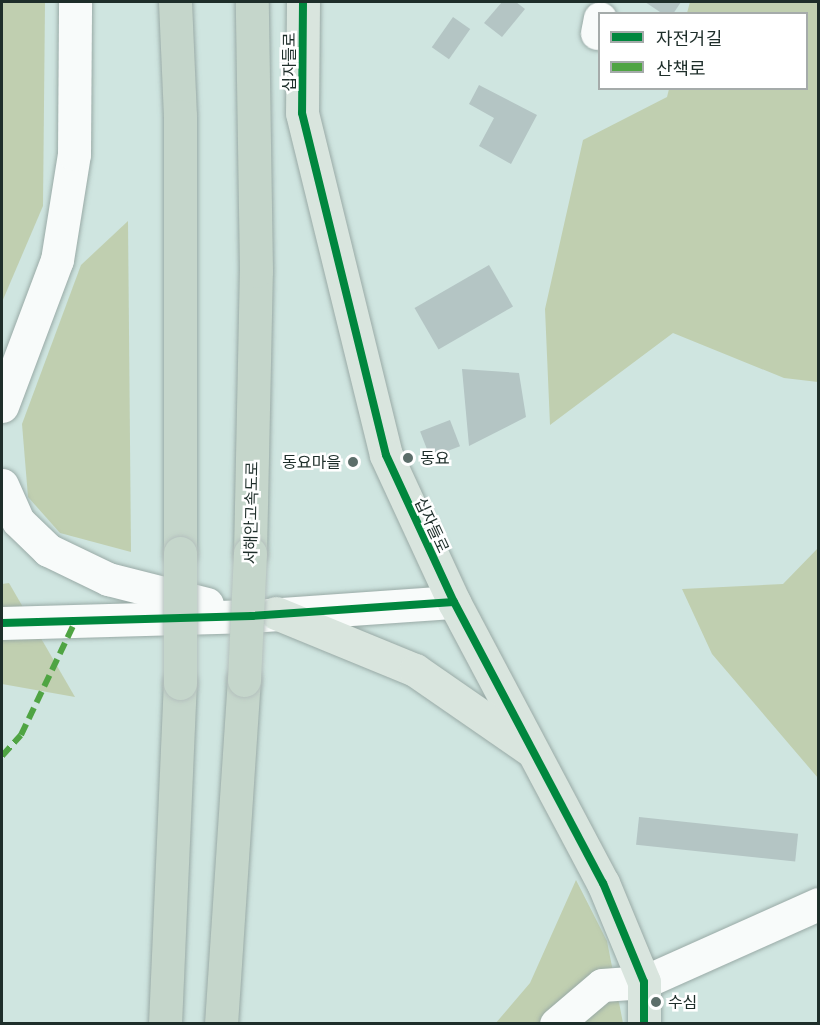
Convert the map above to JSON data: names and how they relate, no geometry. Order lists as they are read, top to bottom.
{
  "streets": {
    "highway": ["서해안고속도로"],
    "main road": ["십자들로"]
  },
  "places": ["동요", "동요마을", "수심"],
  "legend": ["자전거길", "산책로"]
}
